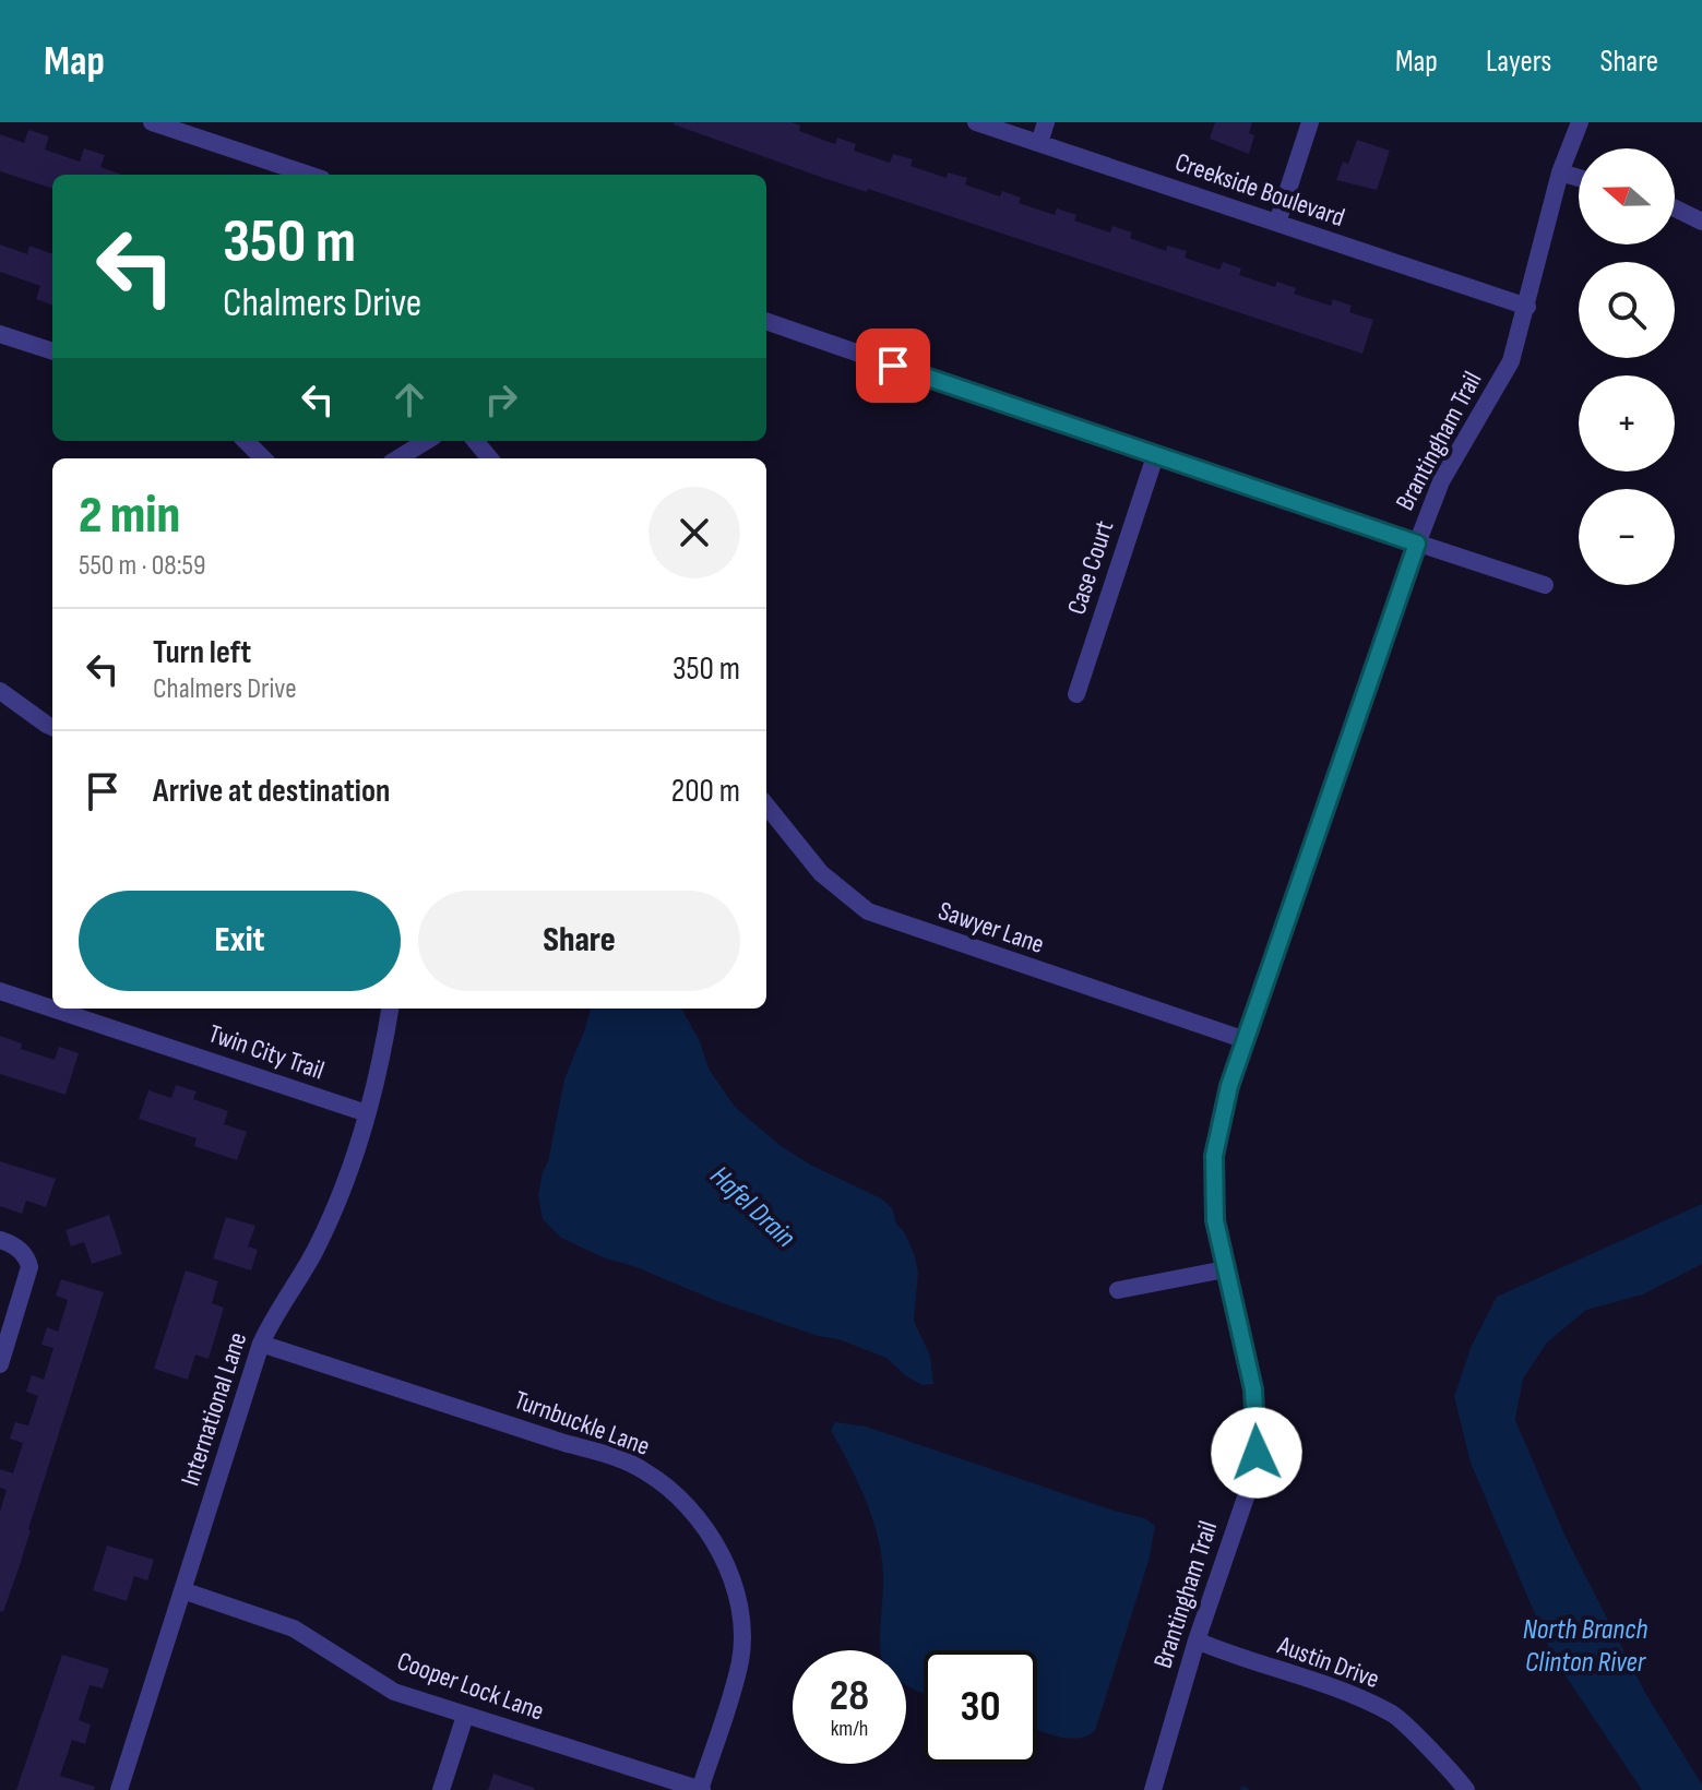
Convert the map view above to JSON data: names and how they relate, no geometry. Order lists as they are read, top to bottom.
{
  "streets": {
    "street": [
      "Creekside Boulevard",
      "Brantingham Trail",
      "Case Court",
      "Sawyer Lane",
      "Twin City Trail",
      "International Lane",
      "Turnbuckle Lane",
      "Austin Drive",
      "Cooper Lock Lane"
    ]
  },
  "crossings": [
    ["Creekside Boulevard", "Brantingham Trail"],
    ["Brantingham Trail", "Sawyer Lane"],
    ["Brantingham Trail", "Austin Drive"],
    ["Twin City Trail", "International Lane"],
    ["International Lane", "Turnbuckle Lane"],
    ["International Lane", "Cooper Lock Lane"],
    ["Turnbuckle Lane", "Cooper Lock Lane"]
  ],
  "water": ["Hafel Drain", "North Branch Clinton River"],
  "north": "left",
  "page": {
    "header": "Map",
    "nav": ["Map", "Layers", "Share"],
    "map_buttons": ["+", "−"],
    "turn": ["350 m", "Chalmers Drive"],
    "heading": ["2 min", "550 m · 08:59"],
    "list": [
      {
        "name": "Turn left",
        "note": "Chalmers Drive",
        "value": "350 m"
      },
      {
        "name": "Arrive at destination",
        "value": "200 m"
      }
    ],
    "buttons": ["Exit", "Share"],
    "speed": "28 km/h",
    "limit": "30"
  }
}
